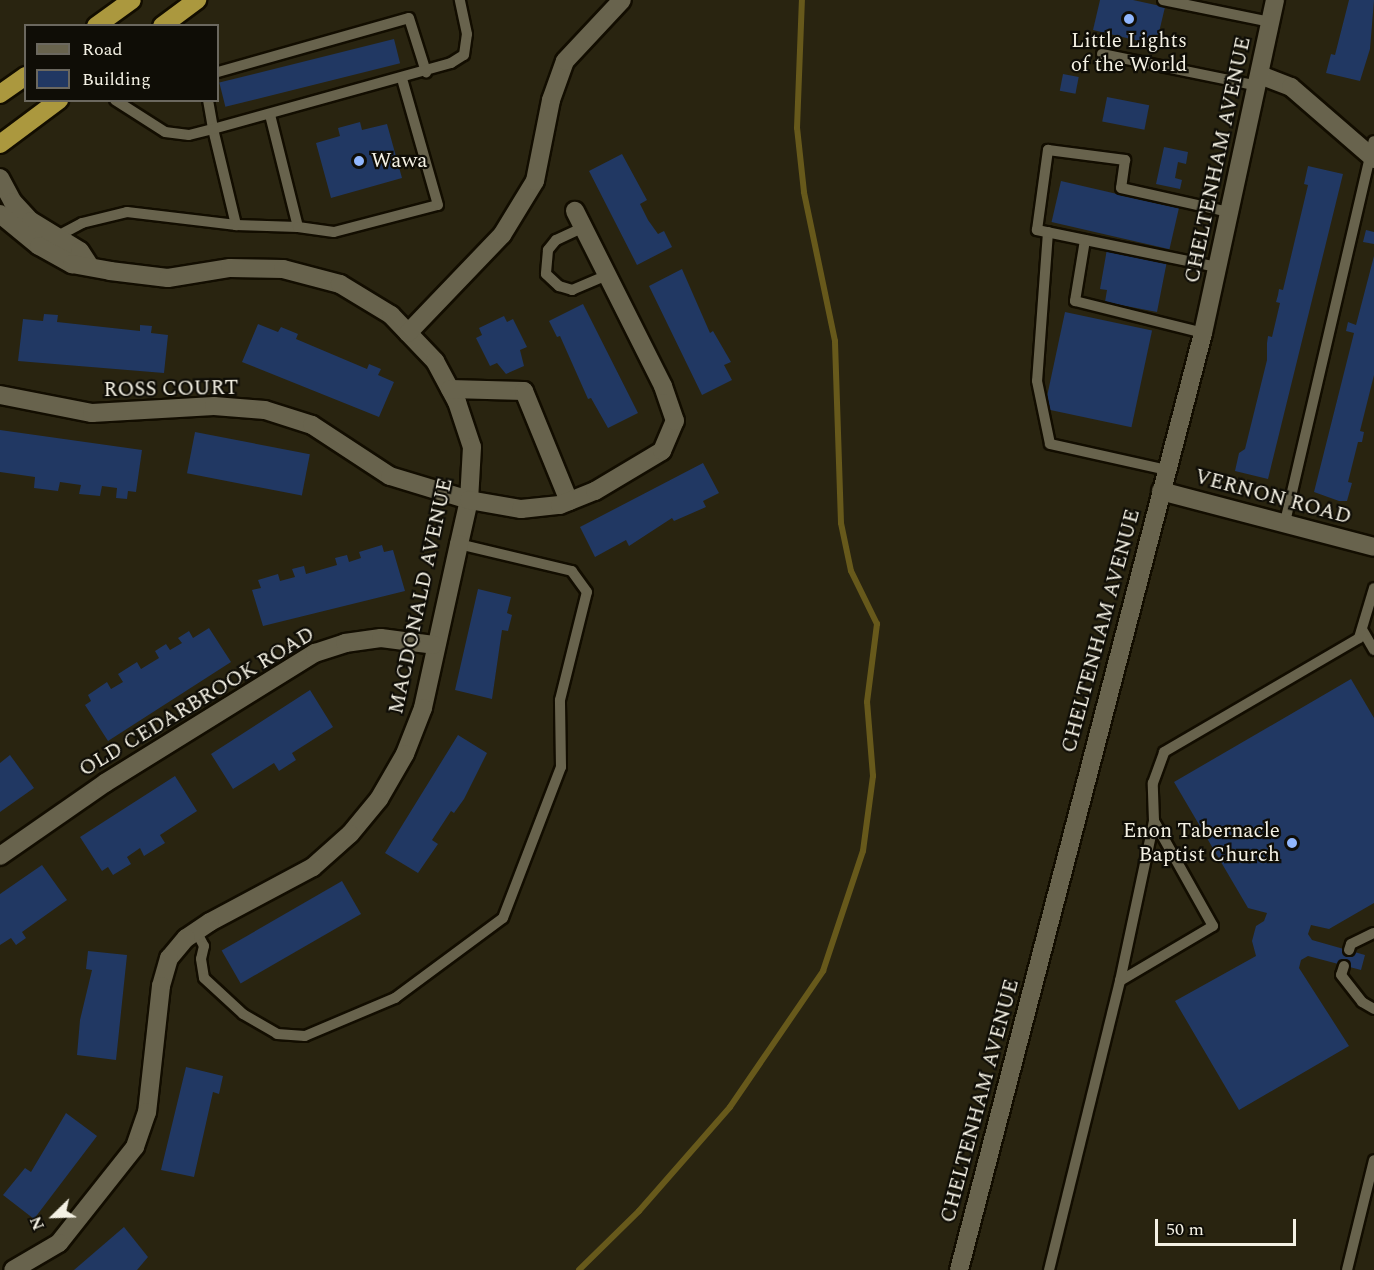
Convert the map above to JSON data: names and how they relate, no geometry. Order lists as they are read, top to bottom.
{
  "streets": {
    "street": [
      "CHELTENHAM AVENUE",
      "ROSS COURT",
      "VERNON ROAD",
      "MACDONALD AVENUE",
      "OLD CEDARBROOK ROAD"
    ]
  },
  "crossings": [
    ["CHELTENHAM AVENUE", "VERNON ROAD"],
    ["ROSS COURT", "MACDONALD AVENUE"],
    ["MACDONALD AVENUE", "OLD CEDARBROOK ROAD"]
  ],
  "places": ["Little Lights of the World", "Wawa", "Enon Tabernacle Baptist Church"],
  "legend": ["Road", "Building"],
  "scale_bar": "50 m",
  "north": "bottom left"
}
